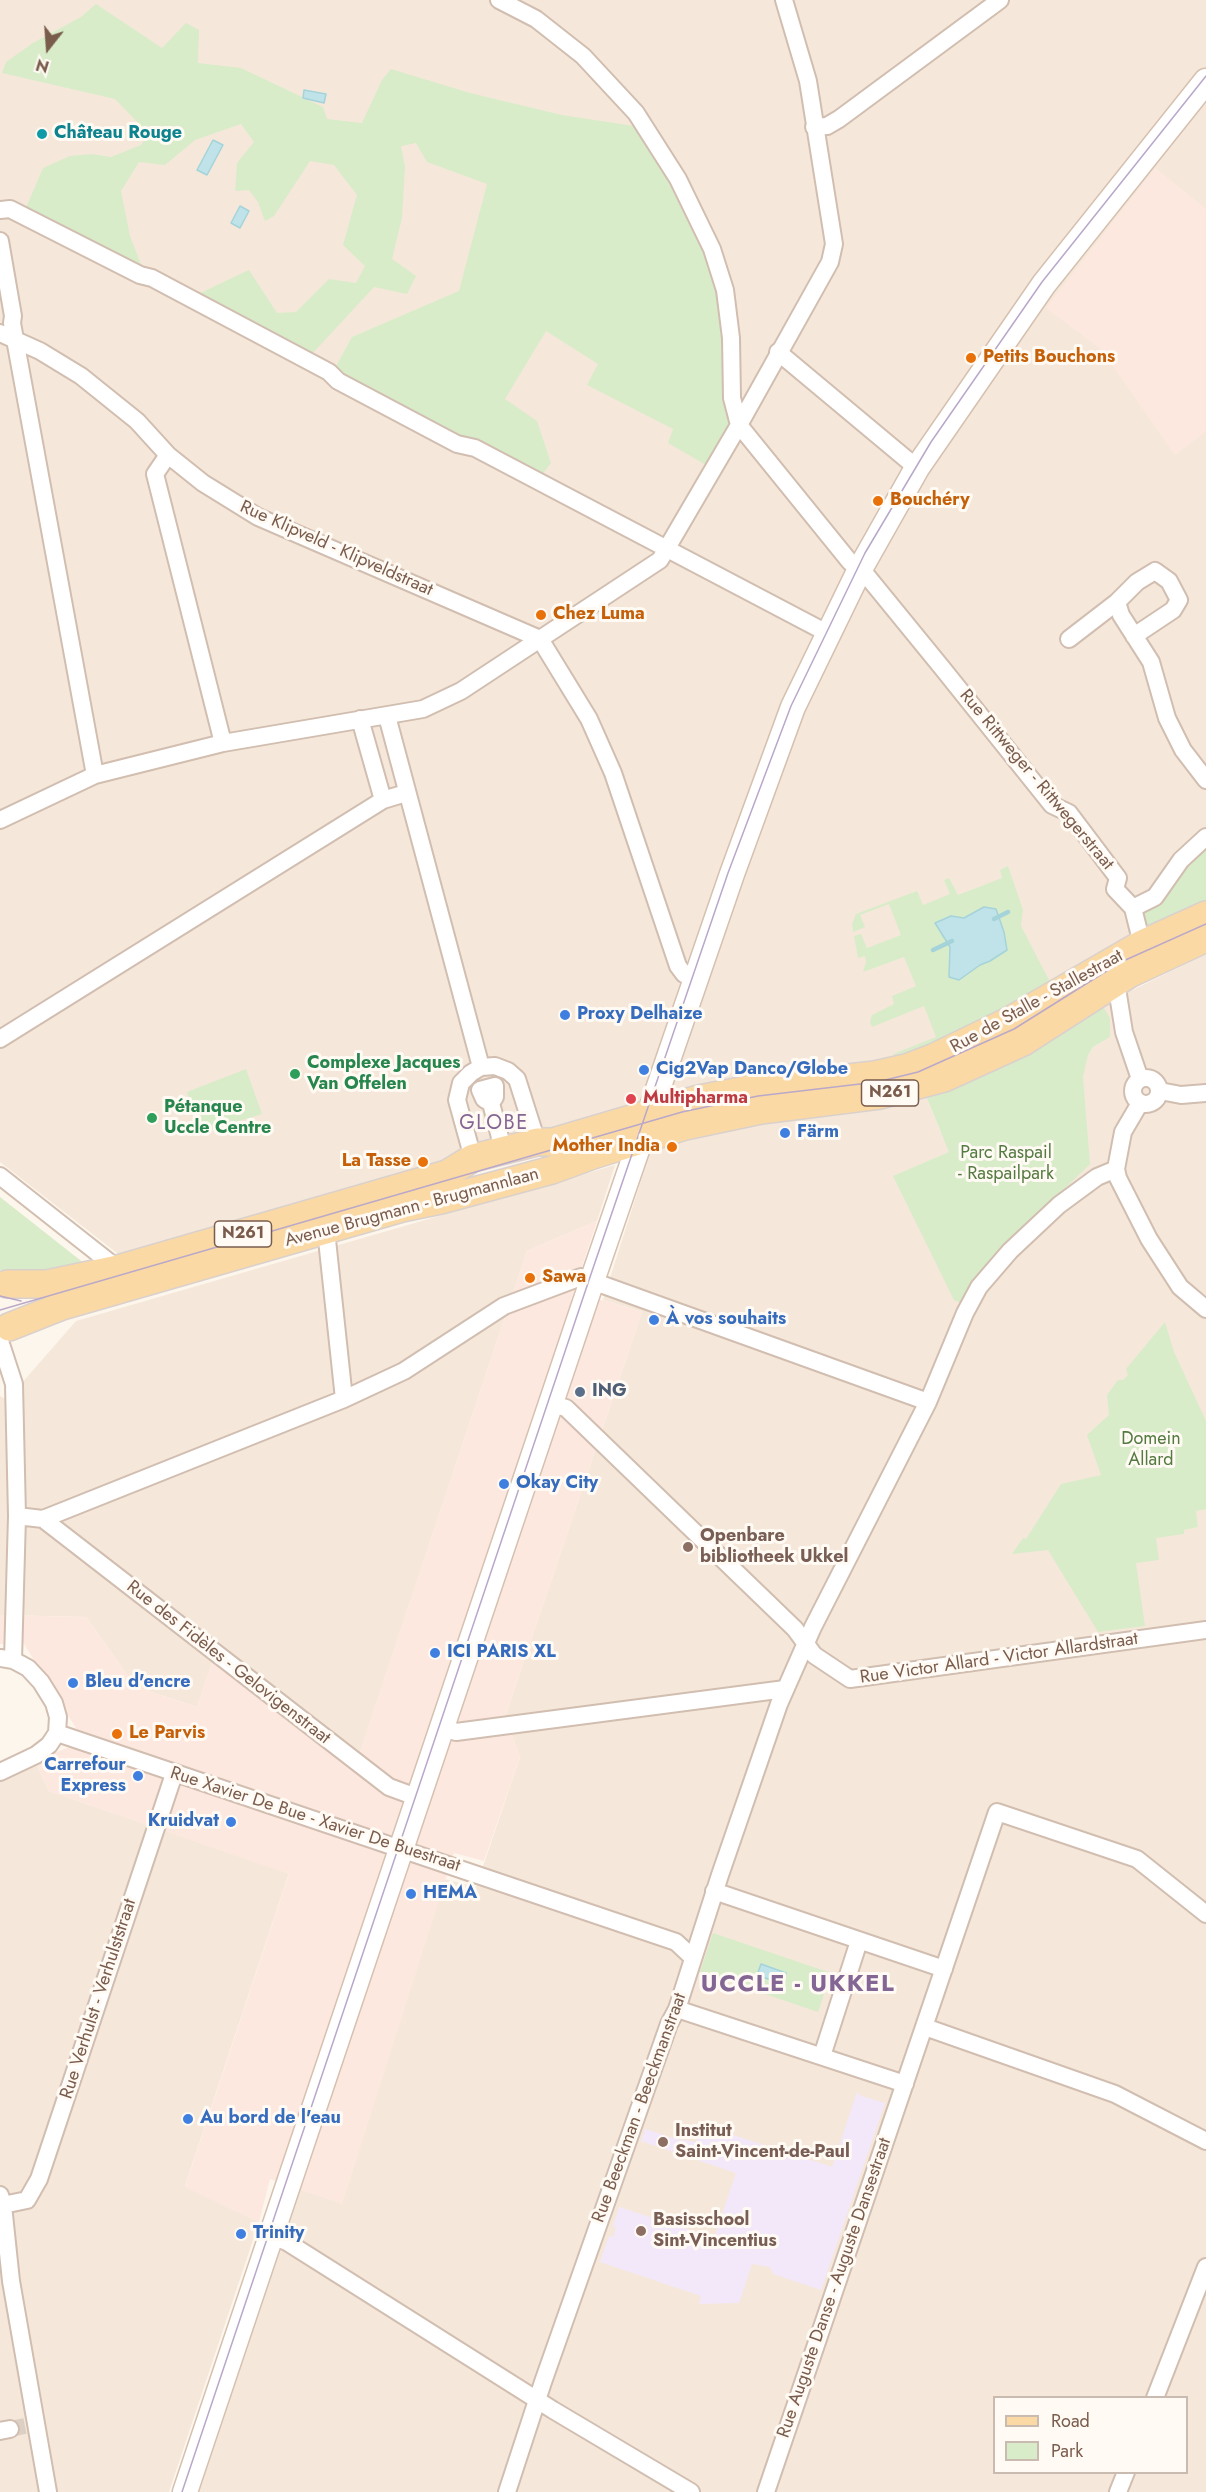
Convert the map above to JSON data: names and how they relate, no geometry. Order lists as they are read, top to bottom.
{
  "streets": {
    "main road": ["Rue de Stalle - Stallestraat", "N261", "Avenue Brugmann - Brugmannlaan"],
    "street": [
      "Rue Klipveld - Klipveldstraat",
      "Rue Rittweger - Rittwegerstraat",
      "Rue Victor Allard - Victor Allardstraat",
      "Rue des Fidèles - Gelovigenstraat",
      "Rue Xavier De Bue - Xavier De Buestraat",
      "Rue Verhulst - Verhulststraat",
      "Rue Beeckman - Beeckmanstraat",
      "Rue Auguste Danse - Auguste Dansestraat"
    ]
  },
  "crossings": [
    ["Rue Rittweger - Rittwegerstraat", "Rue de Stalle - Stallestraat"],
    ["Rue de Stalle - Stallestraat", "Avenue Brugmann - Brugmannlaan"],
    ["Rue Victor Allard - Victor Allardstraat", "Rue Beeckman - Beeckmanstraat"],
    ["Rue Xavier De Bue - Xavier De Buestraat", "Rue Verhulst - Verhulststraat"],
    ["Rue Xavier De Bue - Xavier De Buestraat", "Rue Beeckman - Beeckmanstraat"]
  ],
  "districts": ["GLOBE", "UCCLE - UKKEL"],
  "parks": ["Parc Raspail - Raspailpark", "Domein Allard"],
  "places": [
    "Château Rouge",
    "Petits Bouchons",
    "Bouchéry",
    "Chez Luma",
    "Proxy Delhaize",
    "Cig2Vap Danco/Globe",
    "Complexe Jacques Van Offelen",
    "Multipharma",
    "Pétanque Uccle Centre",
    "Färm",
    "Mother India",
    "La Tasse",
    "Sawa",
    "À vos souhaits",
    "ING",
    "Okay City",
    "Openbare bibliotheek Ukkel",
    "ICI PARIS XL",
    "Bleu d'encre",
    "Le Parvis",
    "Carrefour Express",
    "Kruidvat",
    "HEMA",
    "Au bord de l'eau",
    "Institut Saint-Vincent-de-Paul",
    "Basisschool Sint-Vincentius",
    "Trinity"
  ],
  "legend": ["Road", "Park"],
  "north": "bottom"
}
